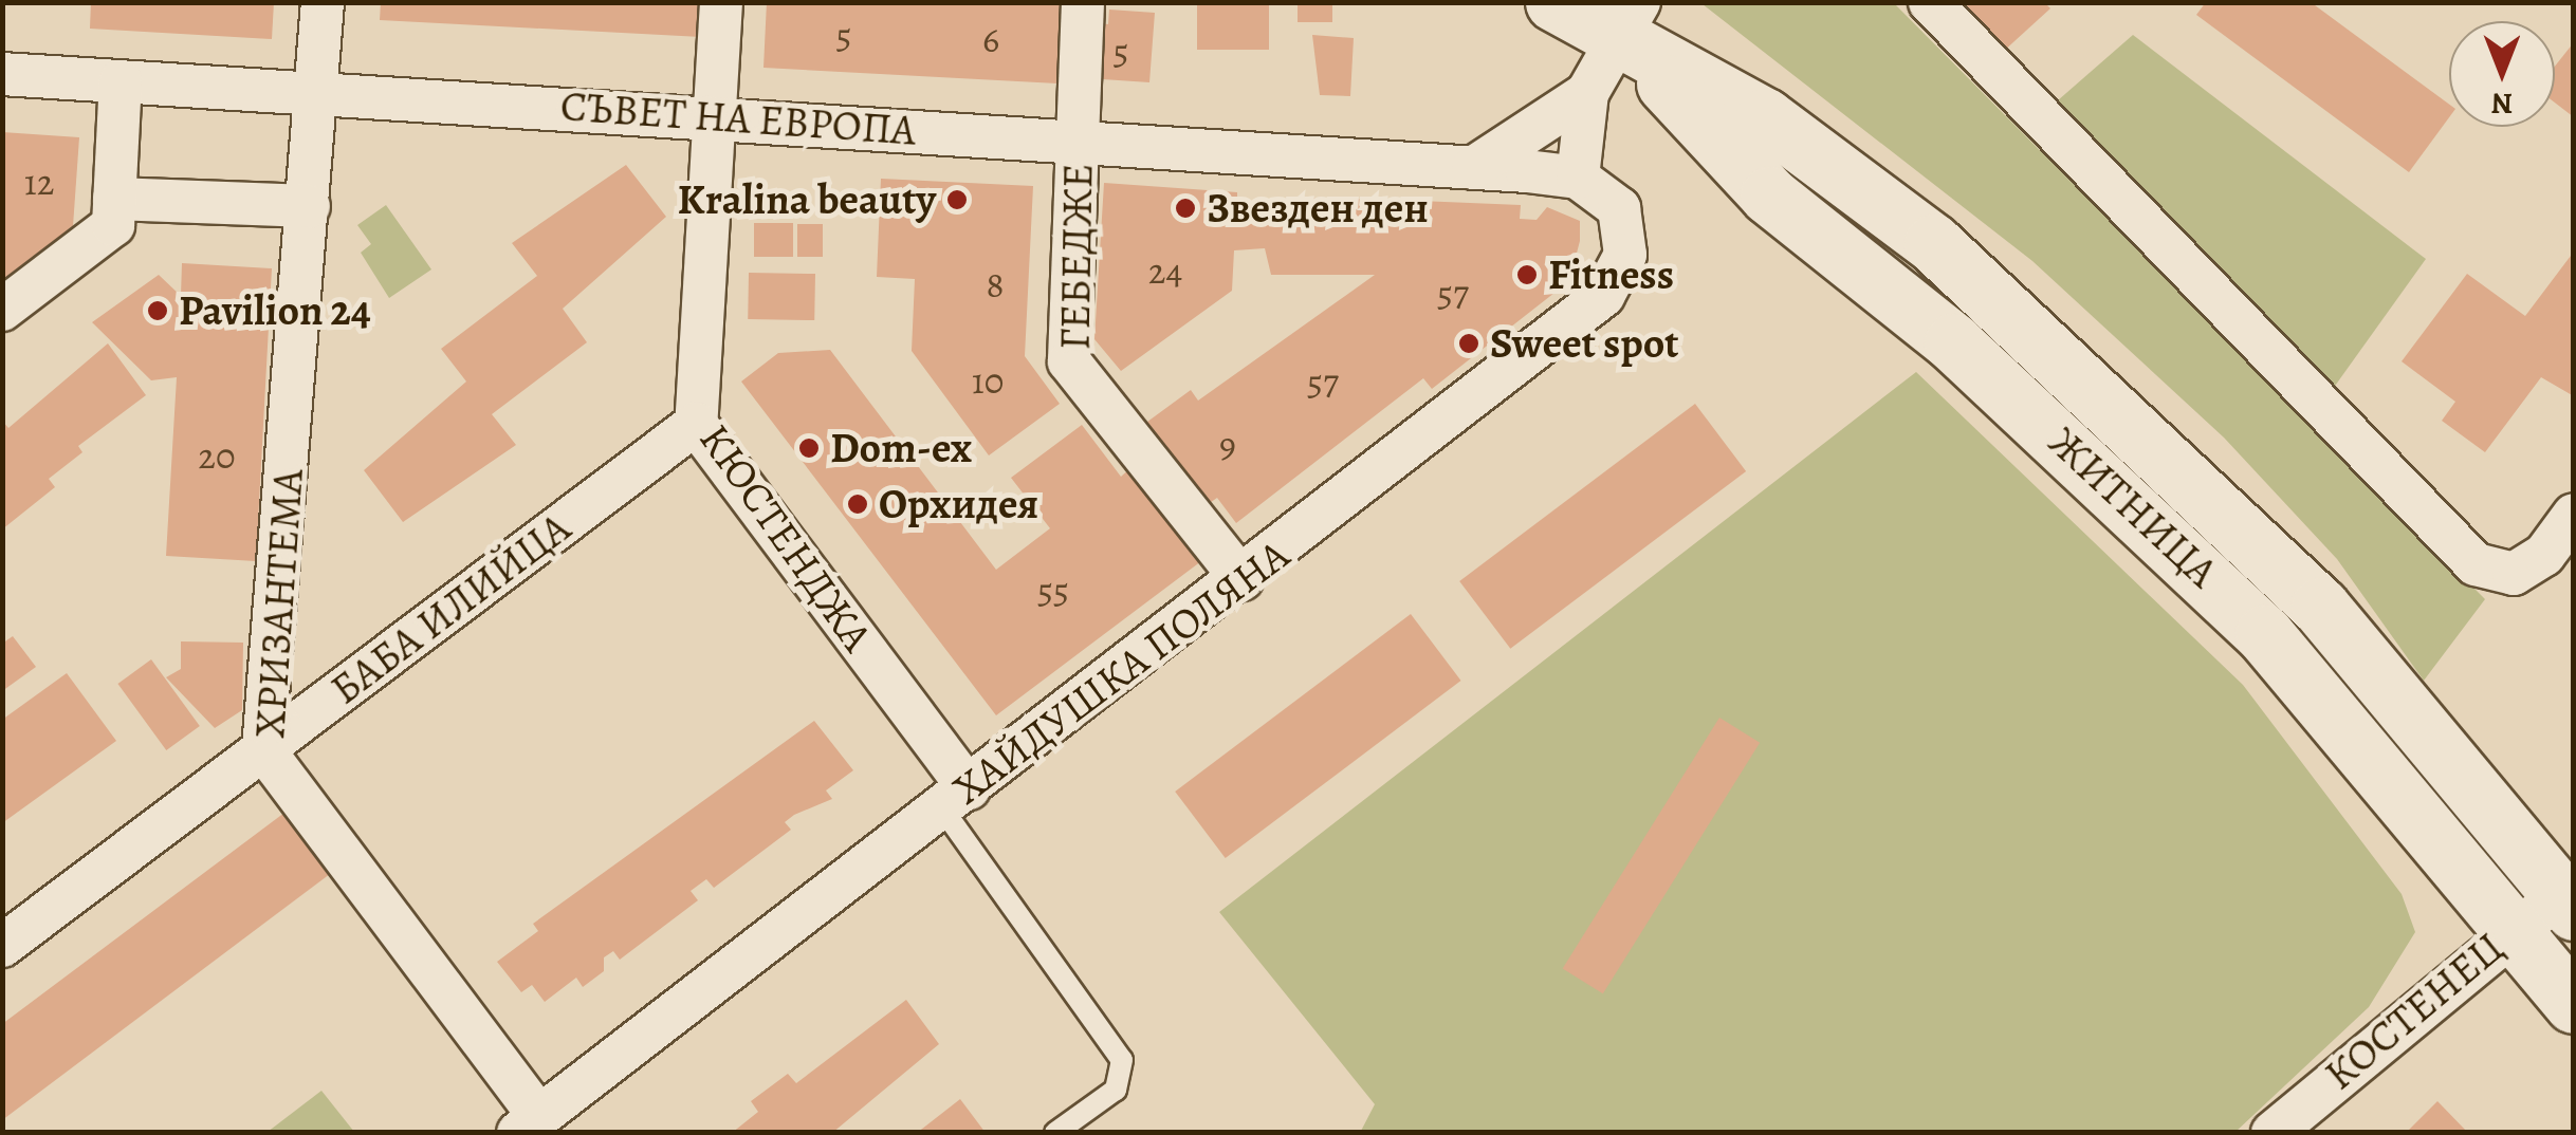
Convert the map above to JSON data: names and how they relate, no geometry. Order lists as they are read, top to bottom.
{
  "streets": {
    "street": [
      "СЪВЕТ НА ЕВРОПА",
      "ГЕБЕДЖЕ",
      "ЖИТНИЦА",
      "КЮСТЕНДЖА",
      "ХРИЗАНТЕМА",
      "БАБА ИЛИЙЦА",
      "ХАЙДУШКА ПОЛЯНА",
      "КОСТЕНЕЦ"
    ]
  },
  "crossings": [
    ["СЪВЕТ НА ЕВРОПА", "ГЕБЕДЖЕ"],
    ["СЪВЕТ НА ЕВРОПА", "КЮСТЕНДЖА"],
    ["СЪВЕТ НА ЕВРОПА", "ХРИЗАНТЕМА"],
    ["ГЕБЕДЖЕ", "ХАЙДУШКА ПОЛЯНА"],
    ["ЖИТНИЦА", "КОСТЕНЕЦ"],
    ["КЮСТЕНДЖА", "БАБА ИЛИЙЦА"],
    ["КЮСТЕНДЖА", "ХАЙДУШКА ПОЛЯНА"],
    ["ХРИЗАНТЕМА", "БАБА ИЛИЙЦА"],
    ["ХРИЗАНТЕМА", "ХАЙДУШКА ПОЛЯНА"]
  ],
  "places": [
    "Kralina beauty",
    "Звезден ден",
    "Fitness",
    "Pavilion 24",
    "Sweet spot",
    "Dom-ex",
    "Орхидея"
  ],
  "house_numbers": [
    "5",
    "6",
    "5",
    "12",
    "24",
    "8",
    "57",
    "10",
    "57",
    "9",
    "20",
    "55"
  ],
  "north": "bottom"
}
